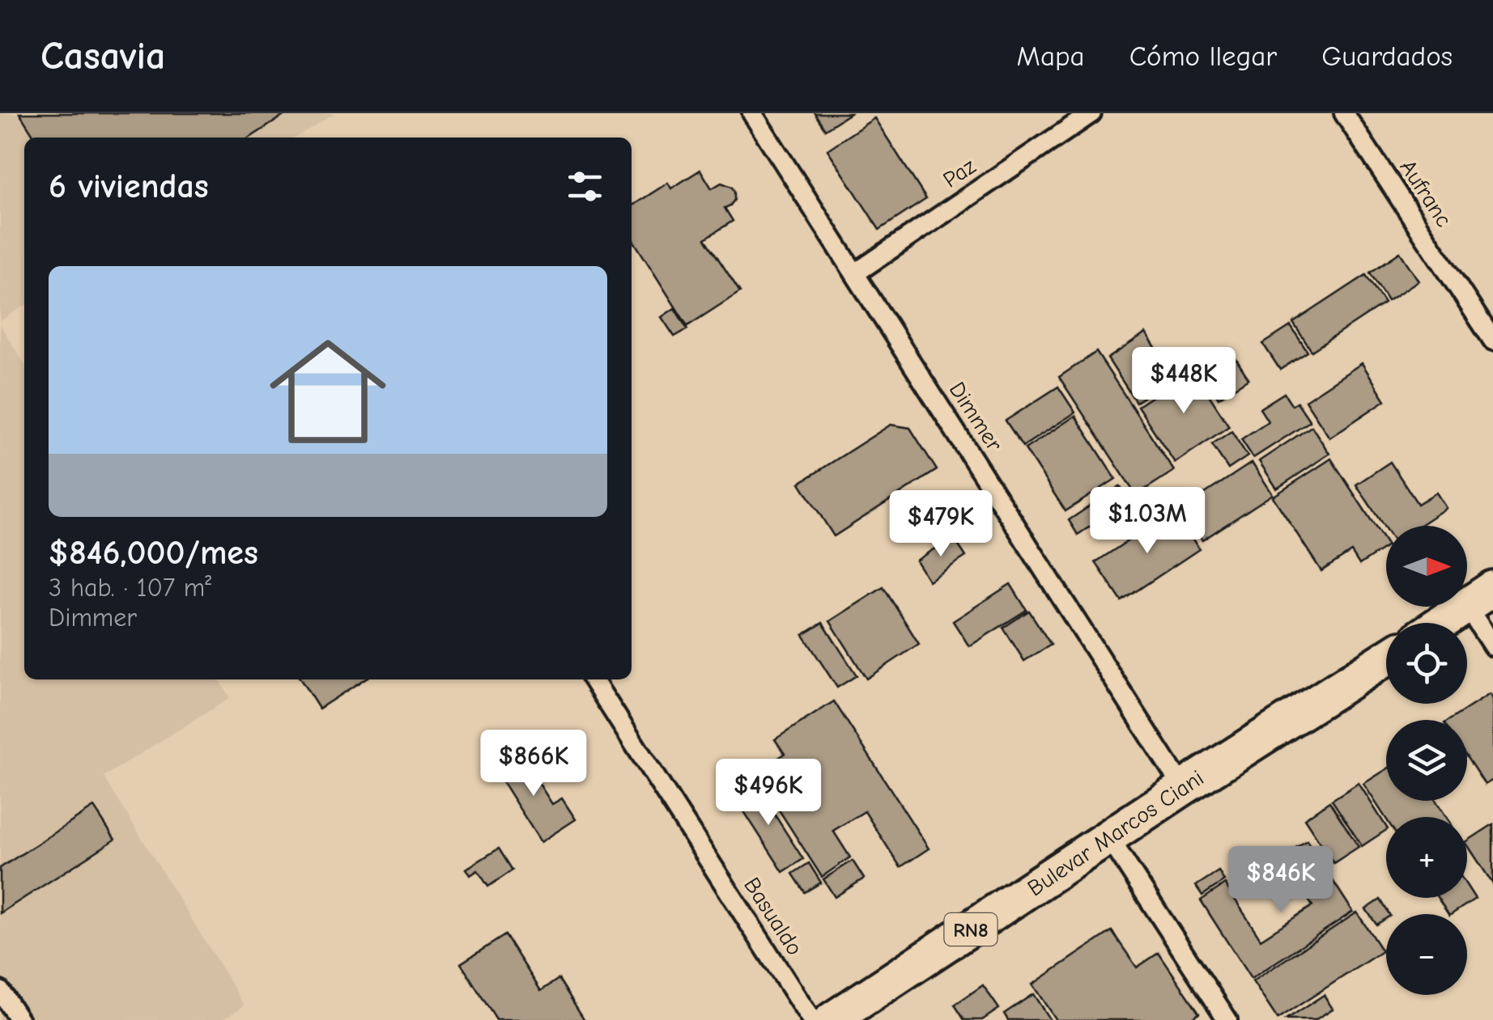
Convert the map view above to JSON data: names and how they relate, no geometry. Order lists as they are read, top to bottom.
{
  "streets": {
    "highway": ["Bulevar Marcos Ciani", "RN8"],
    "street": [
      "Paz",
      "Aufranc",
      "Dimmer",
      "Basualdo"
    ]
  },
  "crossings": [
    ["Paz", "Dimmer"],
    ["Dimmer", "Bulevar Marcos Ciani"]
  ],
  "north": "right",
  "page": {
    "header": "Casavia",
    "nav": ["Mapa", "Cómo llegar", "Guardados"],
    "heading": "6 viviendas",
    "list": [
      {
        "name": "$846,000/mes",
        "note": "3 hab. · 107 m² · Dimmer"
      }
    ],
    "price": [
      "$448K",
      "$1.03M",
      "$479K",
      "$866K",
      "$496K",
      "$846K"
    ],
    "map_buttons": ["+", "−"]
  }
}
